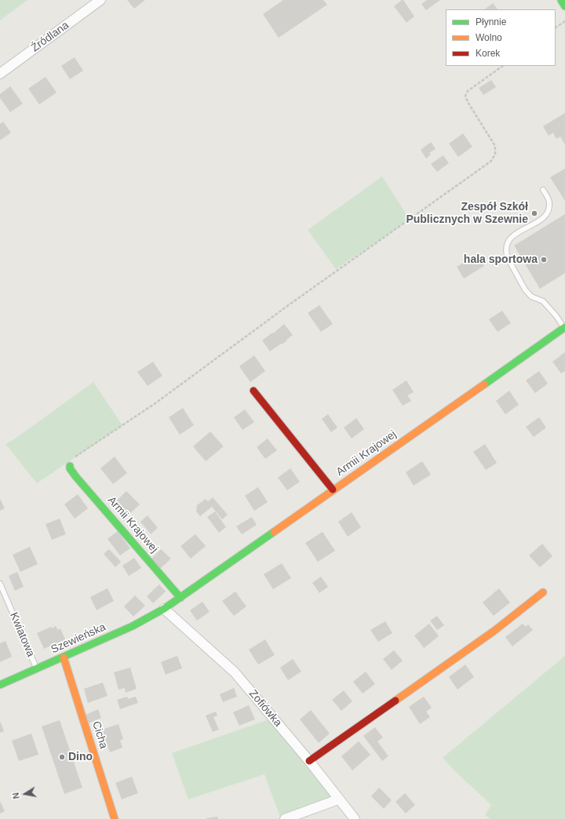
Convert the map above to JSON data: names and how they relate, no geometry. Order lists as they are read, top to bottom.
{
  "streets": {
    "street": [
      "Źródlana",
      "Armii Krajowej",
      "Szewieńska",
      "Zofiówka",
      "Cicha"
    ],
    "lane": ["Kwiatowa"]
  },
  "crossings": [
    ["Armii Krajowej", "Szewieńska"],
    ["Armii Krajowej", "Zofiówka"],
    ["Kwiatowa", "Szewieńska"],
    ["Szewieńska", "Zofiówka"],
    ["Szewieńska", "Cicha"]
  ],
  "places": ["Zespół Szkół Publicznych w Szewnie", "hala sportowa", "Dino"],
  "legend": ["Płynnie", "Wolno", "Korek"],
  "north": "left"
}
